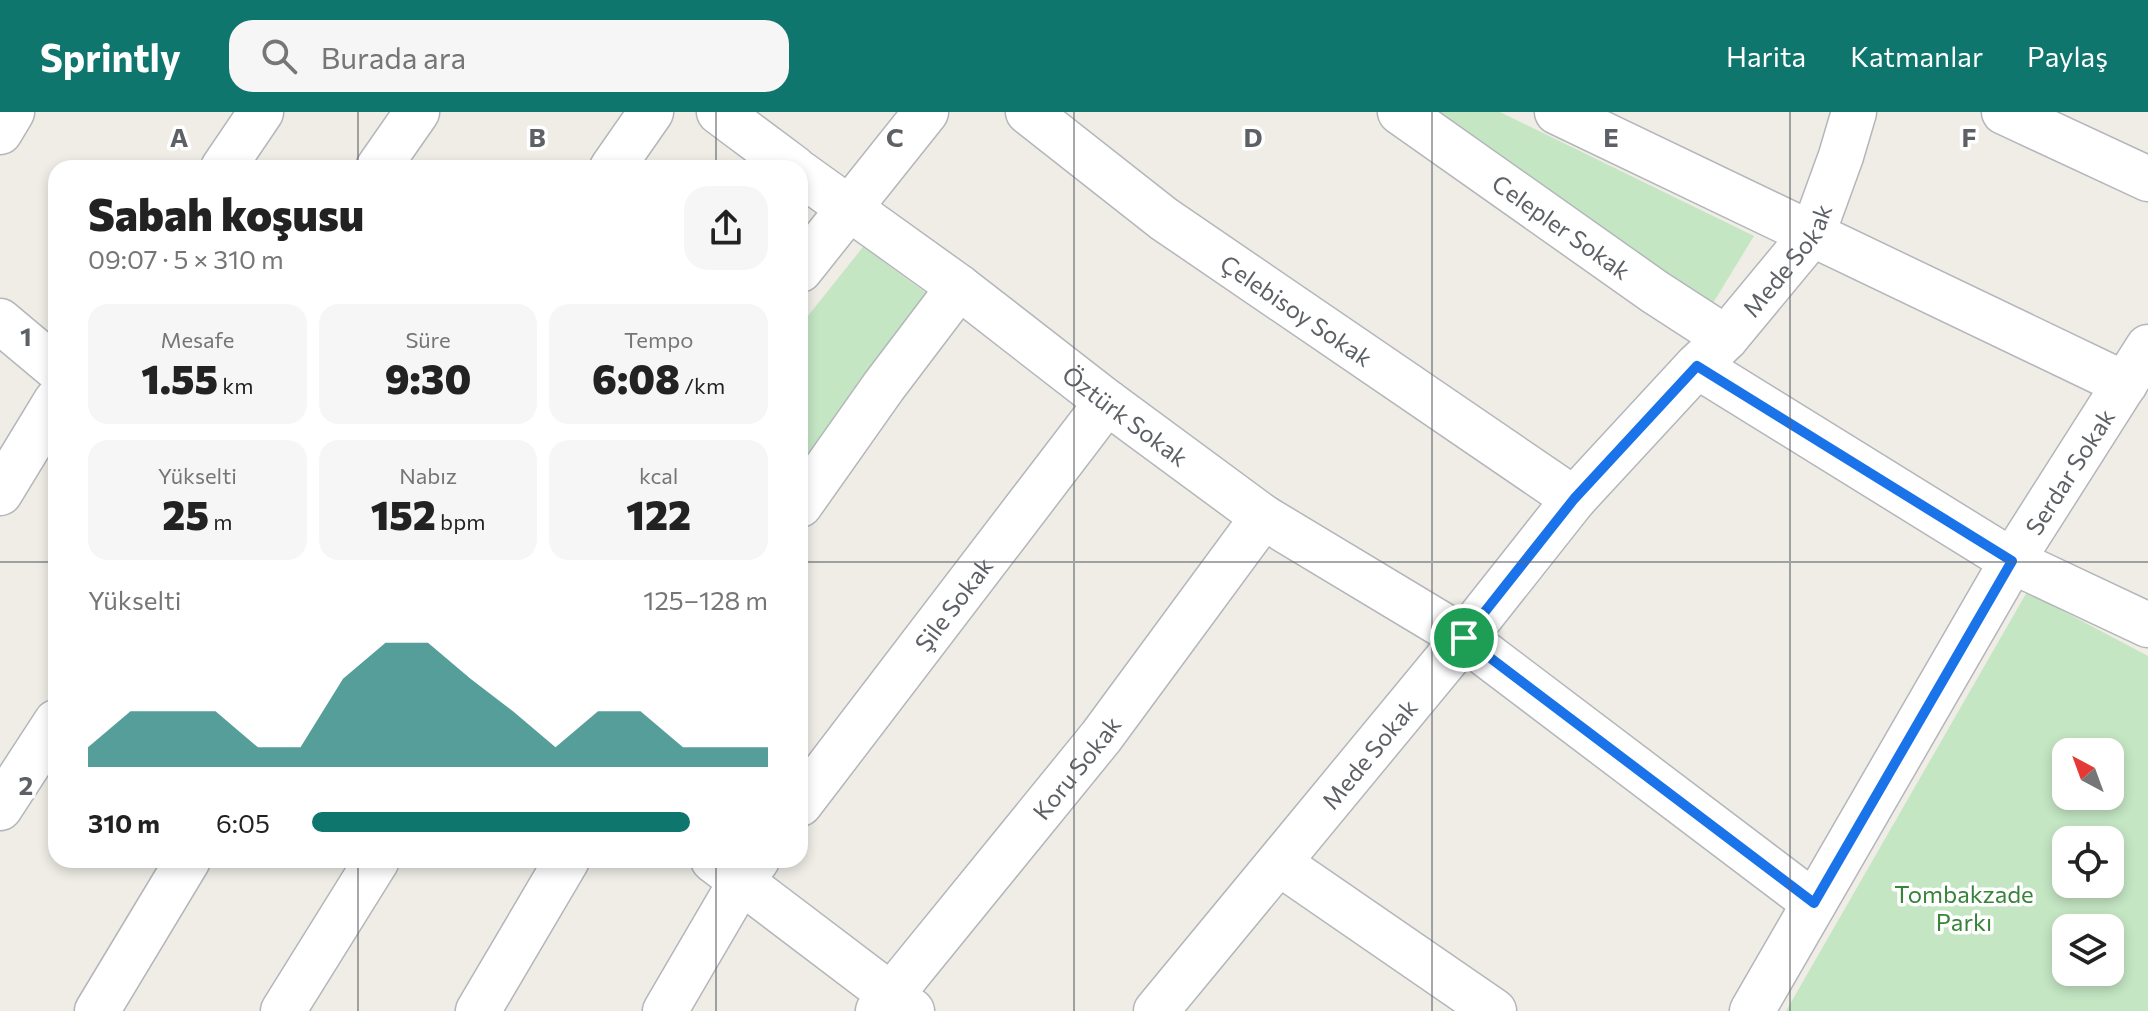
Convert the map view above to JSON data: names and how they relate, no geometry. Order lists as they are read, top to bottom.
{
  "streets": {
    "street": [
      "Celepler Sokak",
      "Mede Sokak",
      "Çelebisoy Sokak",
      "Öztürk Sokak",
      "Serdar Sokak",
      "Şile Sokak",
      "Koru Sokak"
    ]
  },
  "crossings": [
    ["Celepler Sokak", "Mede Sokak"],
    ["Celepler Sokak", "Serdar Sokak"],
    ["Mede Sokak", "Çelebisoy Sokak"],
    ["Mede Sokak", "Öztürk Sokak"],
    ["Öztürk Sokak", "Serdar Sokak"],
    ["Öztürk Sokak", "Şile Sokak"],
    ["Öztürk Sokak", "Koru Sokak"]
  ],
  "parks": ["Tombakzade Parkı"],
  "north": "top left",
  "page": {
    "header": "Sprintly",
    "search": "Burada ara",
    "nav": ["Harita", "Katmanlar", "Paylaş"],
    "heading": ["Sabah koşusu", "09:07 · 5 × 310 m"],
    "stats": [
      ["Mesafe", "1.55 km"],
      ["Süre", "9:30"],
      ["Tempo", "6:08 /km"],
      ["Yükselti", "25 m"],
      ["Nabız", "152 bpm"],
      ["kcal", "122"]
    ],
    "chart": ["Yükselti", "125–128 m"],
    "list": [
      {
        "name": "310 m",
        "note": "6:05"
      }
    ]
  },
  "grid": {
    "columns": [
      "A",
      "B",
      "C",
      "D",
      "E",
      "F"
    ],
    "rows": ["1", "2"]
  }
}
